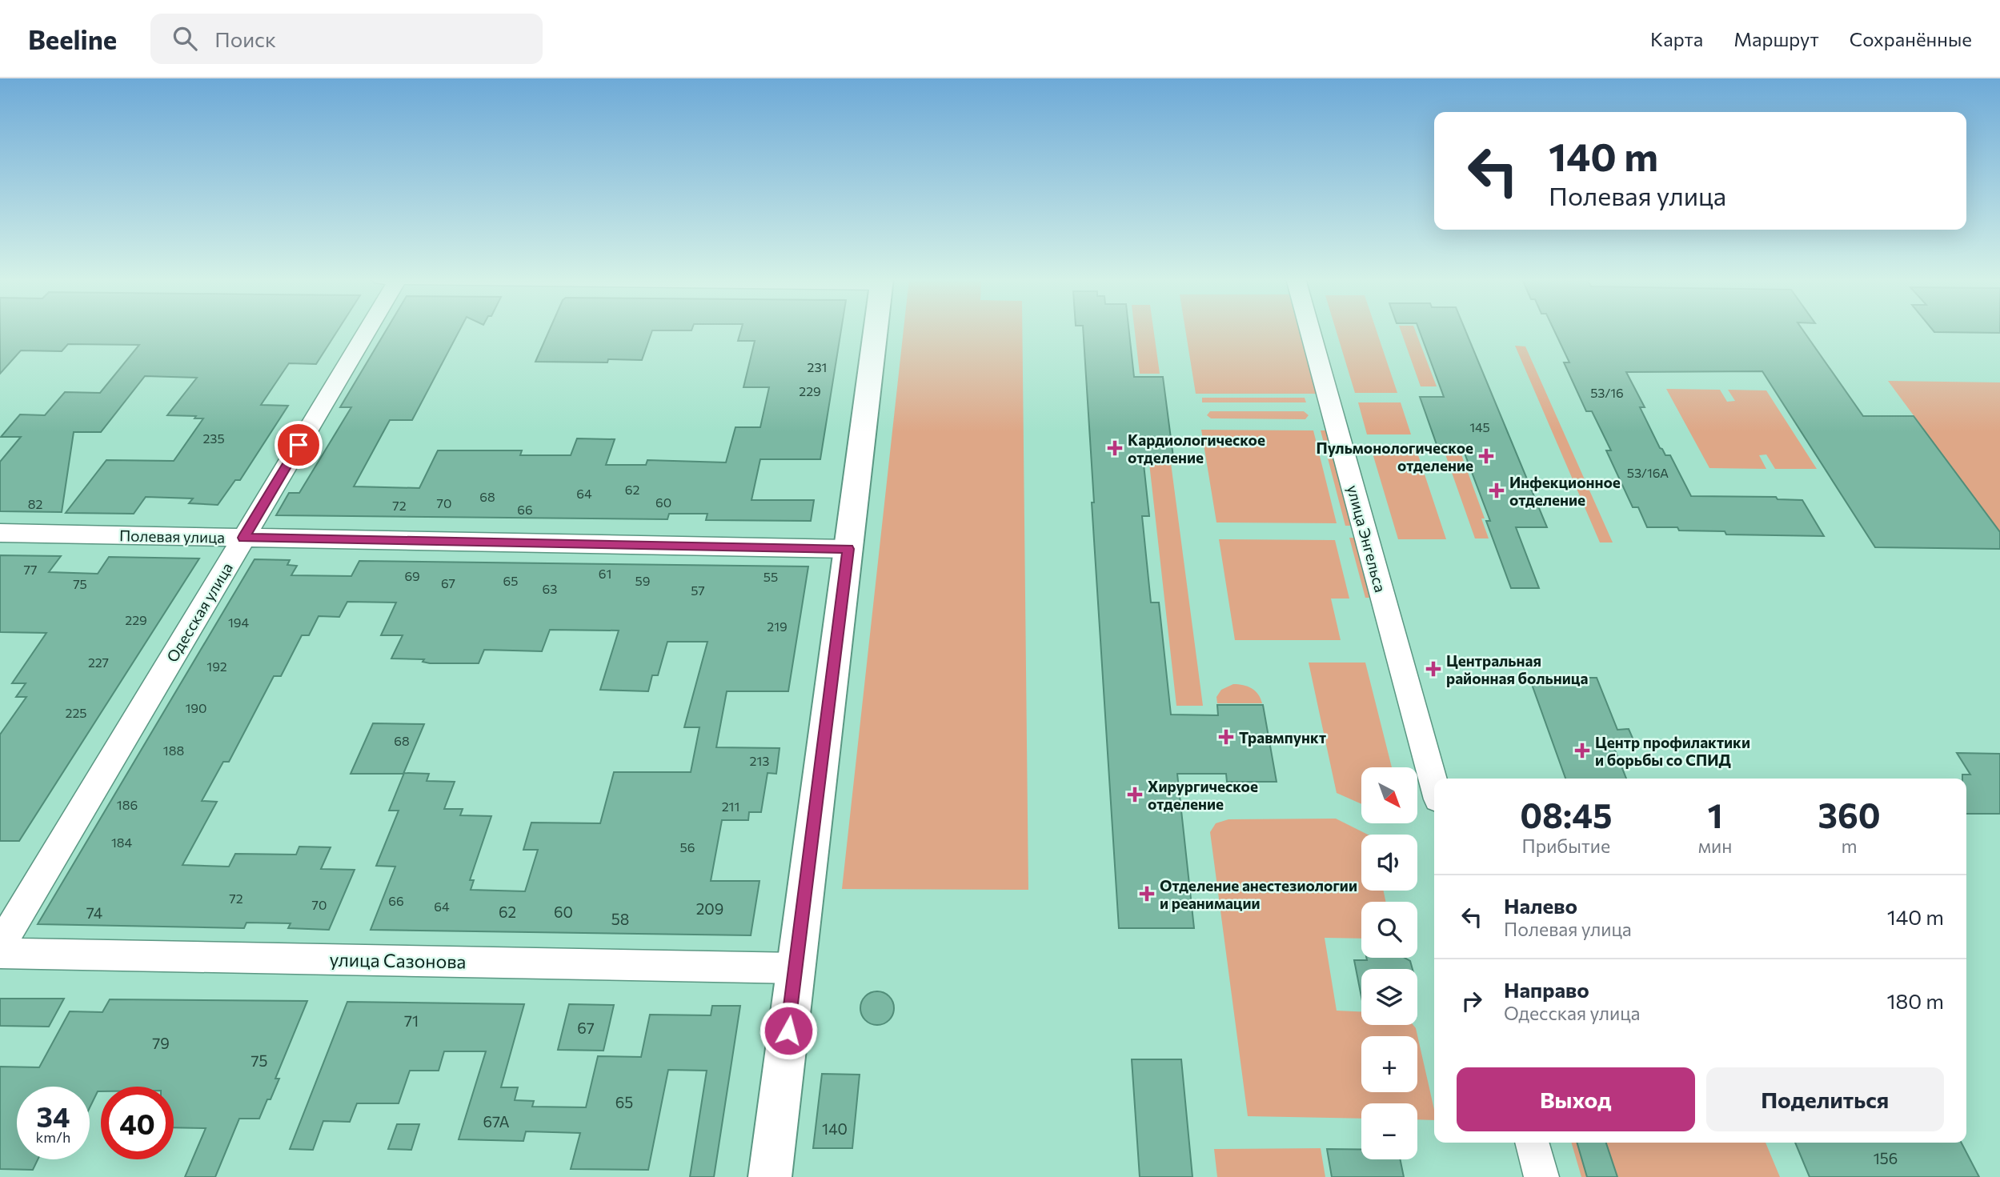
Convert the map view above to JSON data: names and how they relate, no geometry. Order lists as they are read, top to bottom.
{
  "streets": {
    "street": [
      "Полевая улица",
      "улица Энгельса",
      "Одесская улица",
      "улица Сазонова"
    ]
  },
  "crossings": [
    ["Полевая улица", "Одесская улица"]
  ],
  "places": {
    "health": [
      "Кардиологическое отделение",
      "Пульмонологическое отделение",
      "Инфекционное отделение",
      "Центральная районная больница",
      "Травмпункт",
      "Центр профилактики и борьбы со СПИД",
      "Хирургическое отделение",
      "Отделение анестезиологии и реанимации"
    ]
  },
  "house_numbers": [
    "231",
    "229",
    "53/16",
    "145",
    "235",
    "53/16А",
    "62",
    "64",
    "68",
    "60",
    "70",
    "82",
    "72",
    "66",
    "77",
    "61",
    "69",
    "55",
    "65",
    "59",
    "67",
    "75",
    "63",
    "57",
    "229",
    "194",
    "219",
    "227",
    "192",
    "190",
    "225",
    "68",
    "188",
    "213",
    "186",
    "211",
    "184",
    "56",
    "72",
    "66",
    "70",
    "64",
    "209",
    "62",
    "60",
    "74",
    "58",
    "71",
    "67",
    "79",
    "75",
    "65",
    "67А",
    "140",
    "156"
  ],
  "north": "bottom right",
  "page": {
    "header": "Beeline",
    "search": "Поиск",
    "nav": ["Карта", "Маршрут", "Сохранённые"],
    "turn": ["140 m", "Полевая улица"],
    "map_buttons": ["+", "−"],
    "eta": [
      "08:45",
      "Прибытие",
      "1",
      "мин",
      "360",
      "m"
    ],
    "list": [
      {
        "name": "Налево",
        "note": "Полевая улица",
        "value": "140 m"
      },
      {
        "name": "Направо",
        "note": "Одесская улица",
        "value": "180 m"
      }
    ],
    "buttons": ["Выход", "Поделиться"],
    "speed": "34 km/h",
    "limit": "40"
  }
}
